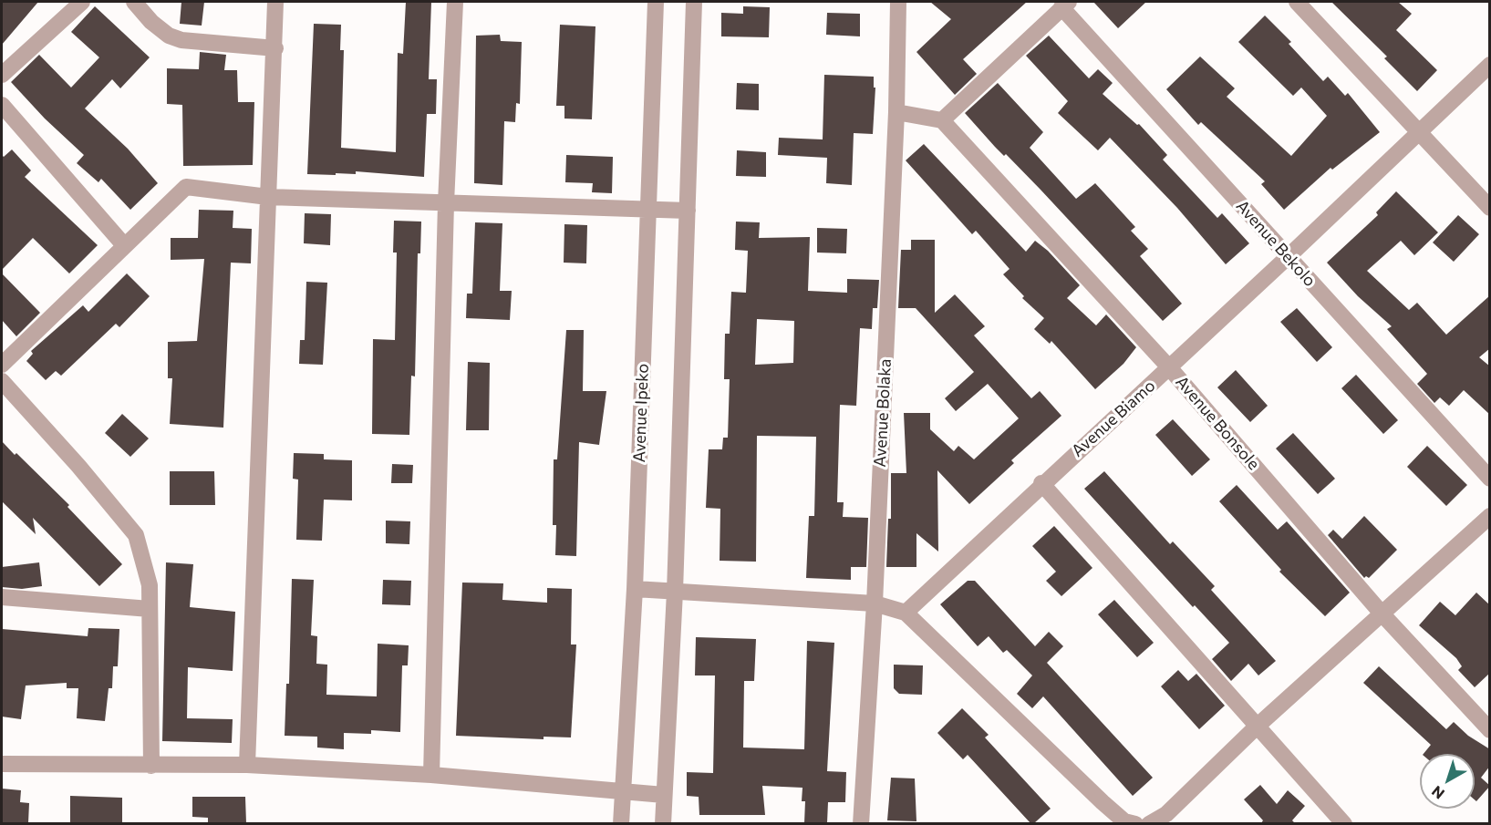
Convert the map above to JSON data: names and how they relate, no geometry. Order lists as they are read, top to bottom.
{
  "streets": {
    "street": [
      "Avenue Bekolo",
      "Avenue Ipeko",
      "Avenue Bolaka",
      "Avenue Biamo",
      "Avenue Bonsole"
    ]
  },
  "crossings": [
    ["Avenue Bekolo", "Avenue Biamo"],
    ["Avenue Biamo", "Avenue Bonsole"]
  ],
  "north": "bottom left"
}
